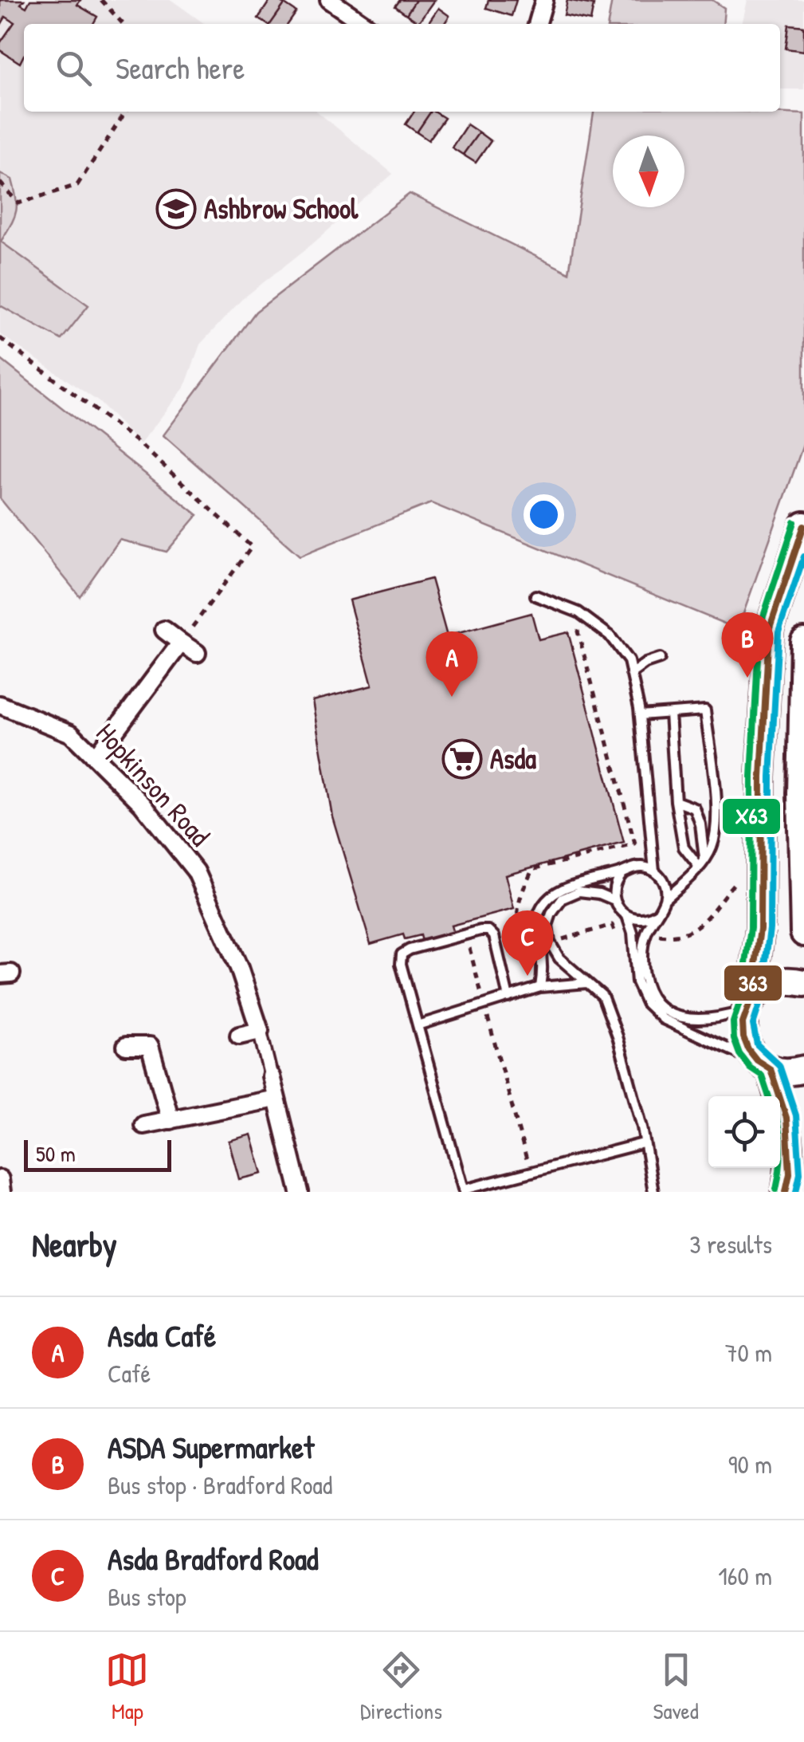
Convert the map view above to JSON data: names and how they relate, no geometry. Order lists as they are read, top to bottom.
{
  "streets": {
    "street": ["Hopkinson Road"]
  },
  "places": {
    "school or university": ["Ashbrow School"],
    "supermarket": ["Asda"]
  },
  "lines": ["transit line X63", "transit line 363"],
  "scale_bar": "50 m",
  "north": "bottom",
  "page": {
    "search": "Search here",
    "pins": ["B", "A", "C"],
    "scale": "50 m",
    "heading": ["Nearby", "3 results"],
    "list": [
      {
        "mark": "A",
        "name": "Asda Café",
        "note": "Café",
        "value": "70 m"
      },
      {
        "mark": "B",
        "name": "ASDA Supermarket",
        "note": "Bus stop · Bradford Road",
        "value": "90 m"
      },
      {
        "mark": "C",
        "name": "Asda Bradford Road",
        "note": "Bus stop",
        "value": "160 m"
      }
    ],
    "nav": ["Map", "Directions", "Saved"]
  }
}
